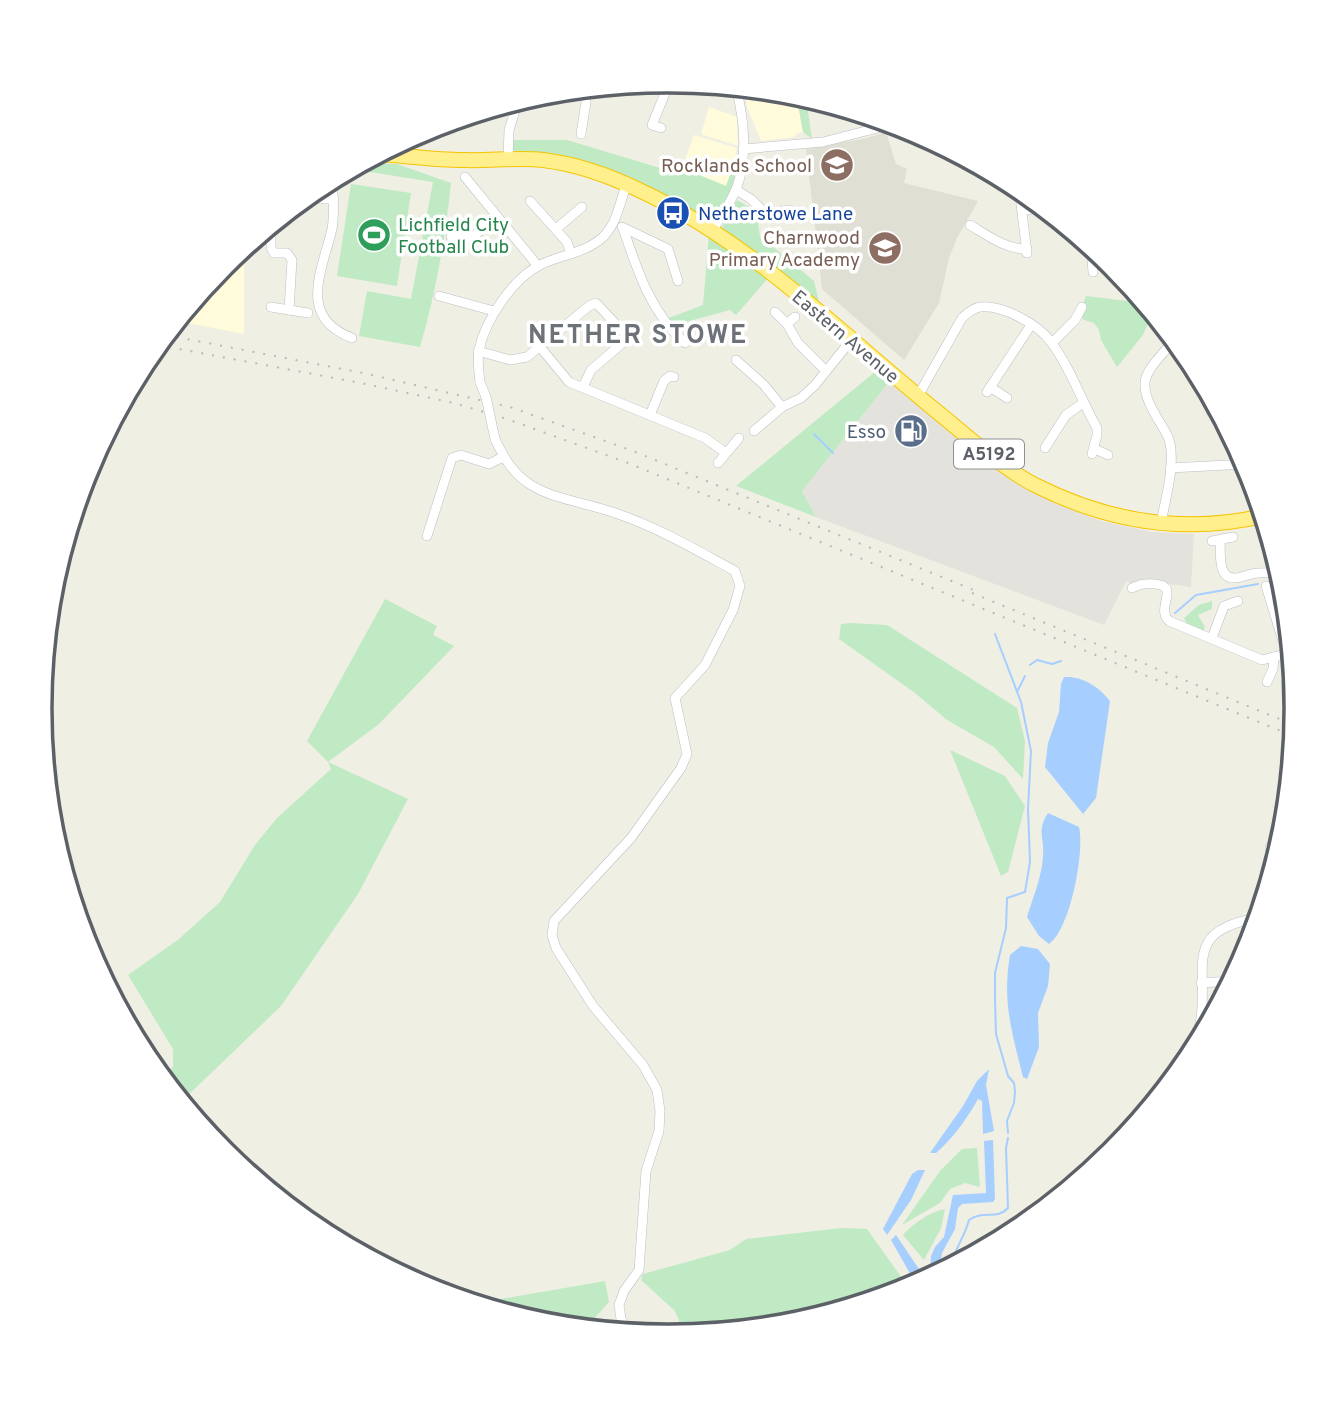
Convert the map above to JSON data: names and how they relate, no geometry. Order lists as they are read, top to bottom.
{
  "streets": {
    "highway": ["Eastern Avenue", "A5192"]
  },
  "districts": ["NETHER STOWE"],
  "places": {
    "school or university": ["Rocklands School", "Charnwood Primary Academy"],
    "bus stop": ["Netherstowe Lane"],
    "sports": ["Lichfield City Football Club"],
    "fuel station": ["Esso"]
  }
}
